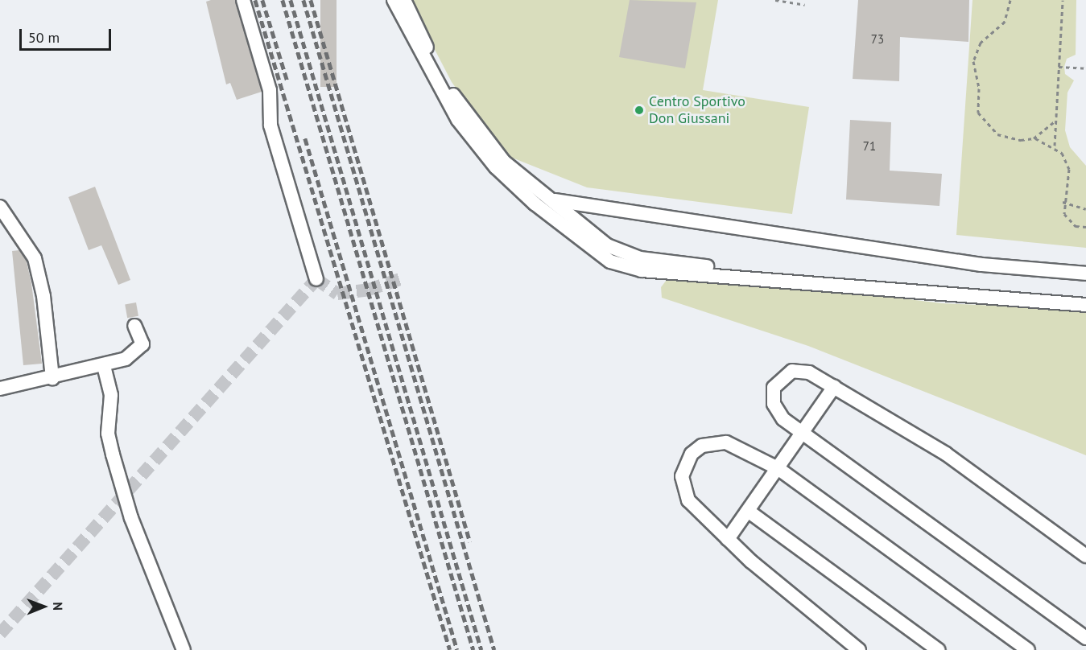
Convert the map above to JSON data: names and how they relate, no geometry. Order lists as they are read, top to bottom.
{
  "places": ["Centro Sportivo Don Giussani"],
  "house_numbers": ["73", "71"],
  "scale_bar": "50 m",
  "north": "right"
}
